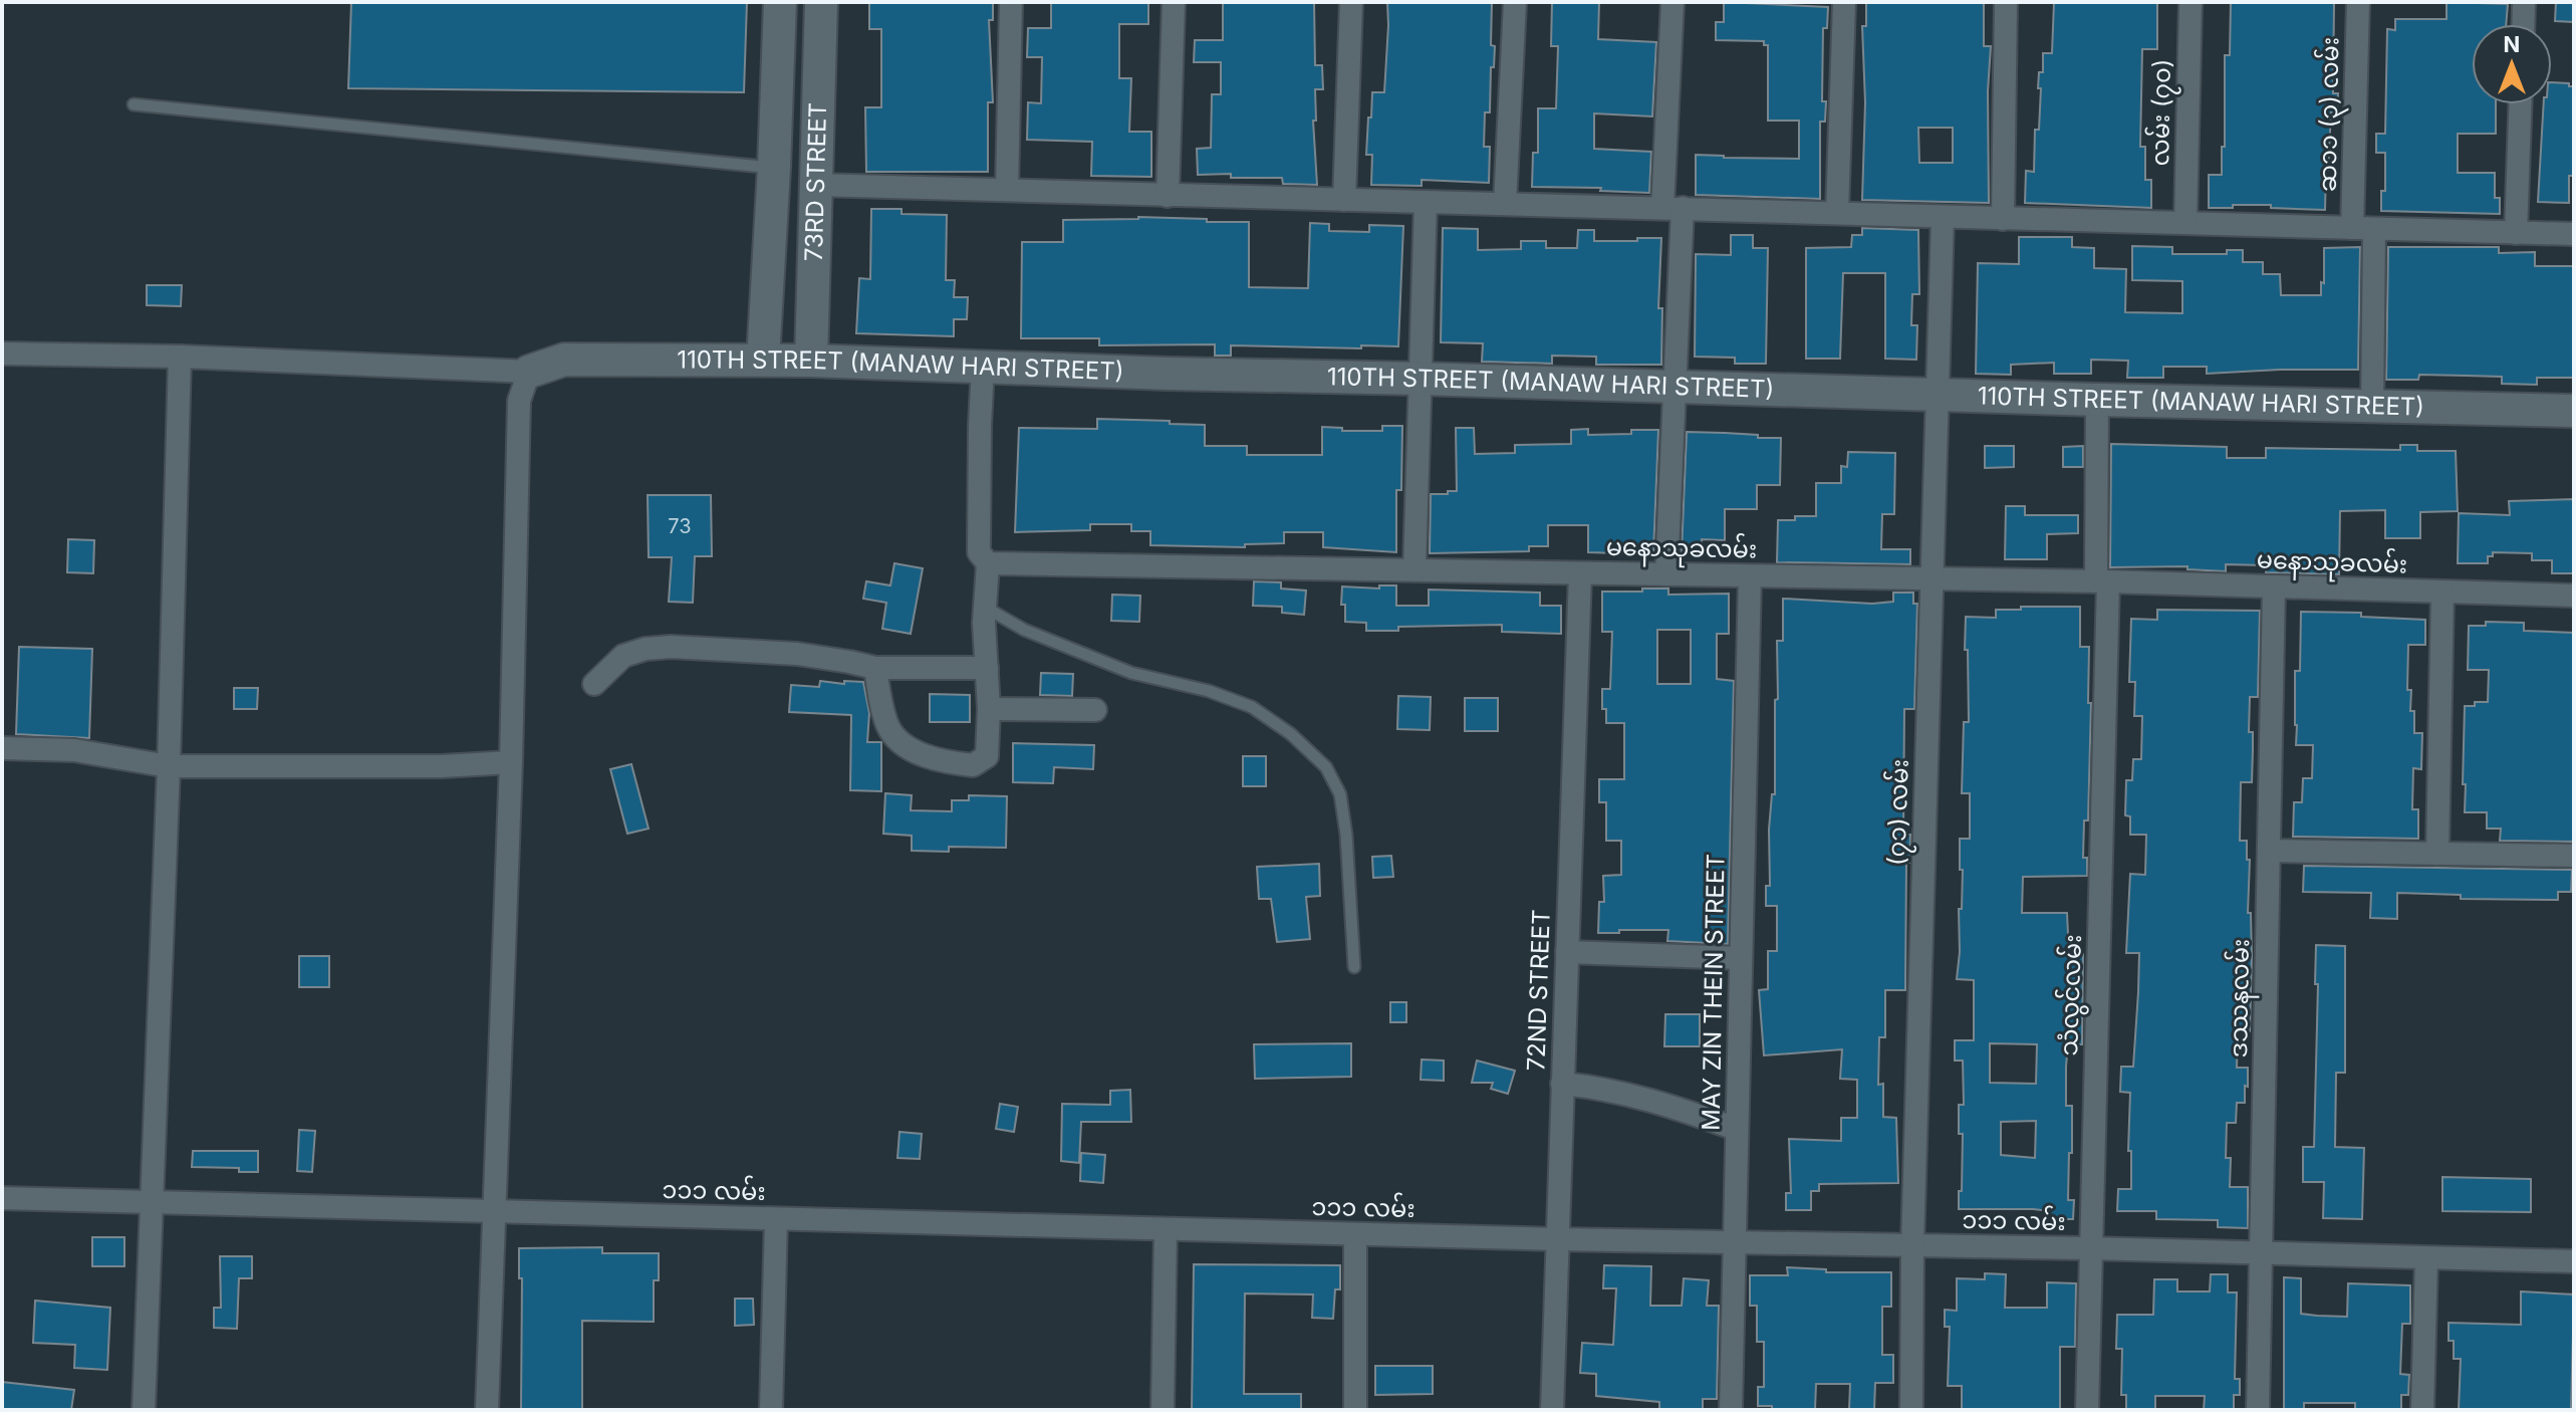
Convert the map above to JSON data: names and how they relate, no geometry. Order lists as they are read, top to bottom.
{
  "streets": {
    "main road": ["73RD STREET", "110TH STREET (MANAW HARI STREET)"],
    "street": [
      "လမ်း (၇၀)",
      "ဆ၁၁ (၃) လမ်း",
      "မနောသုခလမ်း",
      "(၇၁) လမ်း",
      "72ND STREET",
      "MAY ZIN THEIN STREET",
      "သံလွင်လမ်း",
      "ဒဿနလမ်း",
      "၁၁၁ လမ်း"
    ]
  },
  "crossings": [
    ["ဆ၁၁ (၃) လမ်း", "110TH STREET (MANAW HARI STREET)"],
    ["73RD STREET", "110TH STREET (MANAW HARI STREET)"],
    ["110TH STREET (MANAW HARI STREET)", "(၇၁) လမ်း"],
    ["110TH STREET (MANAW HARI STREET)", "သံလွင်လမ်း"],
    ["မနောသုခလမ်း", "(၇၁) လမ်း"],
    ["မနောသုခလမ်း", "72ND STREET"],
    ["မနောသုခလမ်း", "MAY ZIN THEIN STREET"],
    ["မနောသုခလမ်း", "သံလွင်လမ်း"],
    ["မနောသုခလမ်း", "ဒဿနလမ်း"],
    ["(၇၁) လမ်း", "၁၁၁ လမ်း"],
    ["72ND STREET", "၁၁၁ လမ်း"],
    ["MAY ZIN THEIN STREET", "၁၁၁ လမ်း"],
    ["သံလွင်လမ်း", "၁၁၁ လမ်း"],
    ["ဒဿနလမ်း", "၁၁၁ လမ်း"]
  ],
  "house_numbers": ["73"],
  "north": "top"
}
